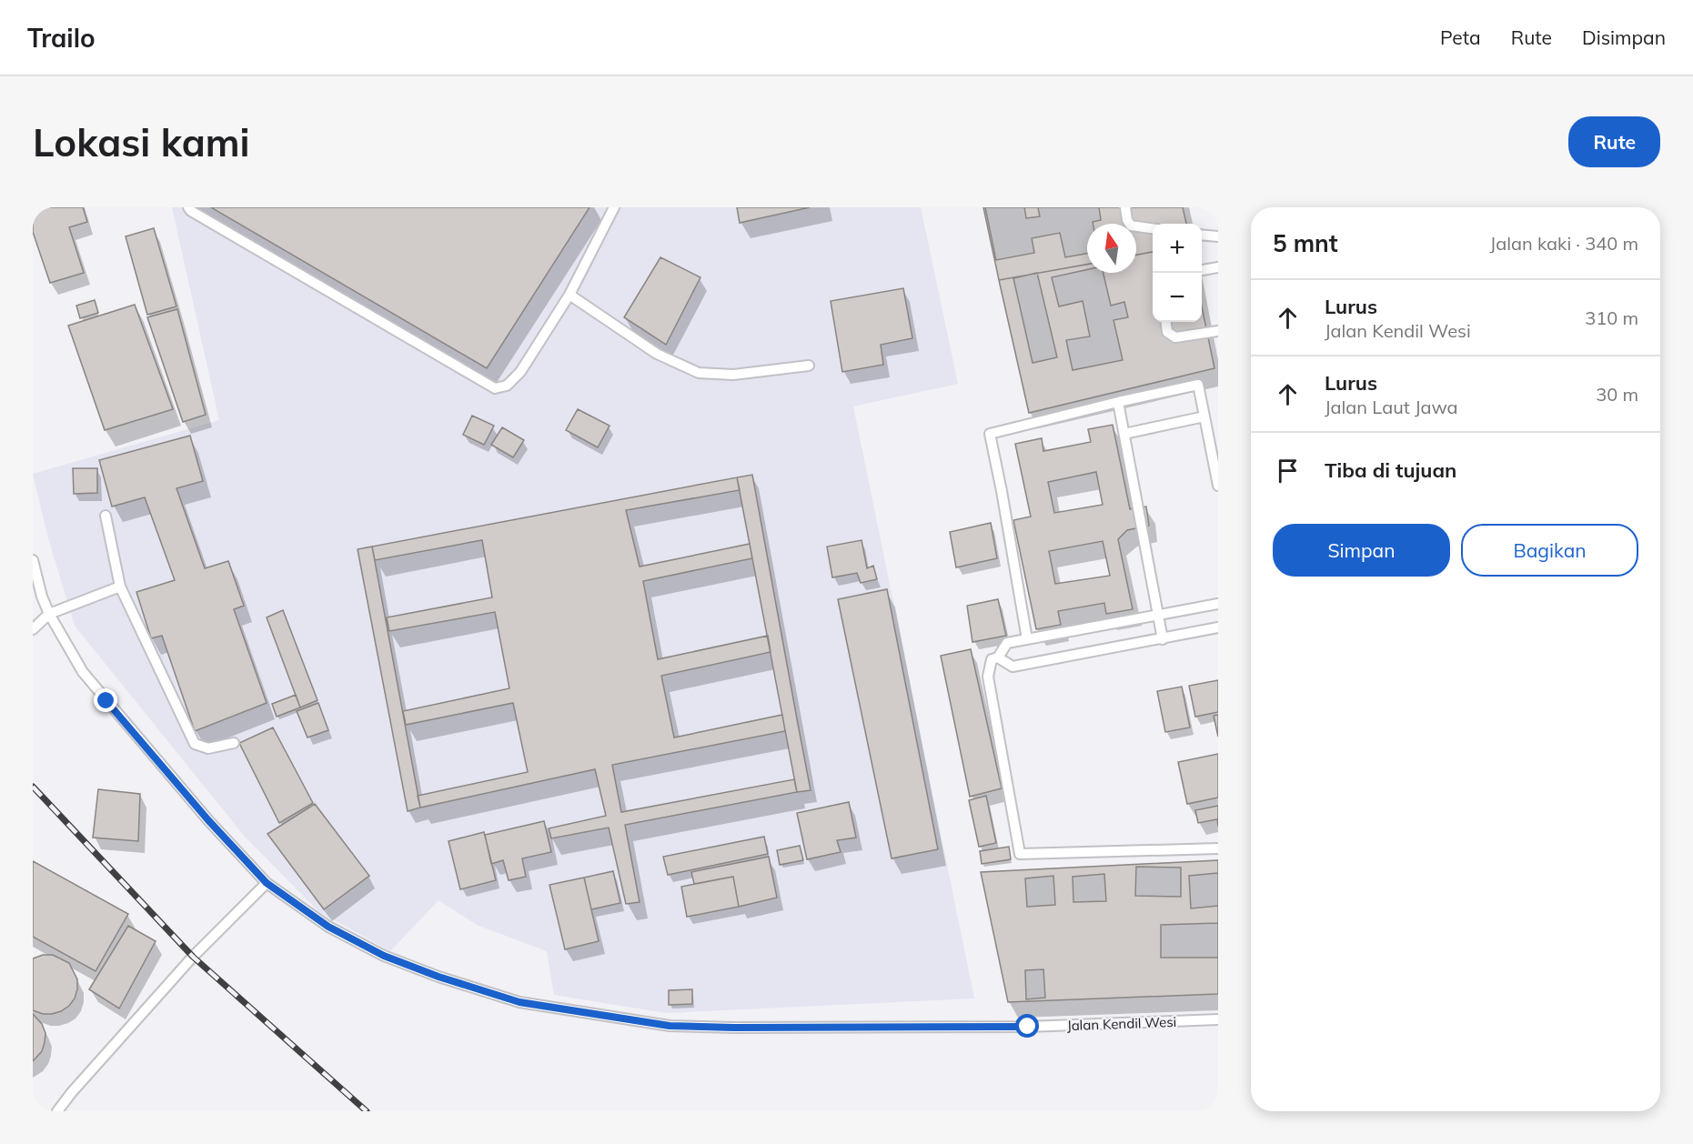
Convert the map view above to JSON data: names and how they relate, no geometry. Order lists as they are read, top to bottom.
{
  "streets": {
    "lane": ["Jalan Kendil Wesi"]
  },
  "north": "top",
  "page": {
    "header": "Trailo",
    "nav": ["Peta", "Rute", "Disimpan"],
    "buttons": [
      "Rute",
      ["Simpan", "Bagikan"]
    ],
    "title": "Lokasi kami",
    "heading": ["5 mnt", "Jalan kaki · 340 m"],
    "map_buttons": ["+", "−"],
    "list": [
      ["Lurus", "Jalan Kendil Wesi", "310 m"],
      ["Lurus", "Jalan Laut Jawa", "30 m"],
      "Tiba di tujuan"
    ]
  }
}
